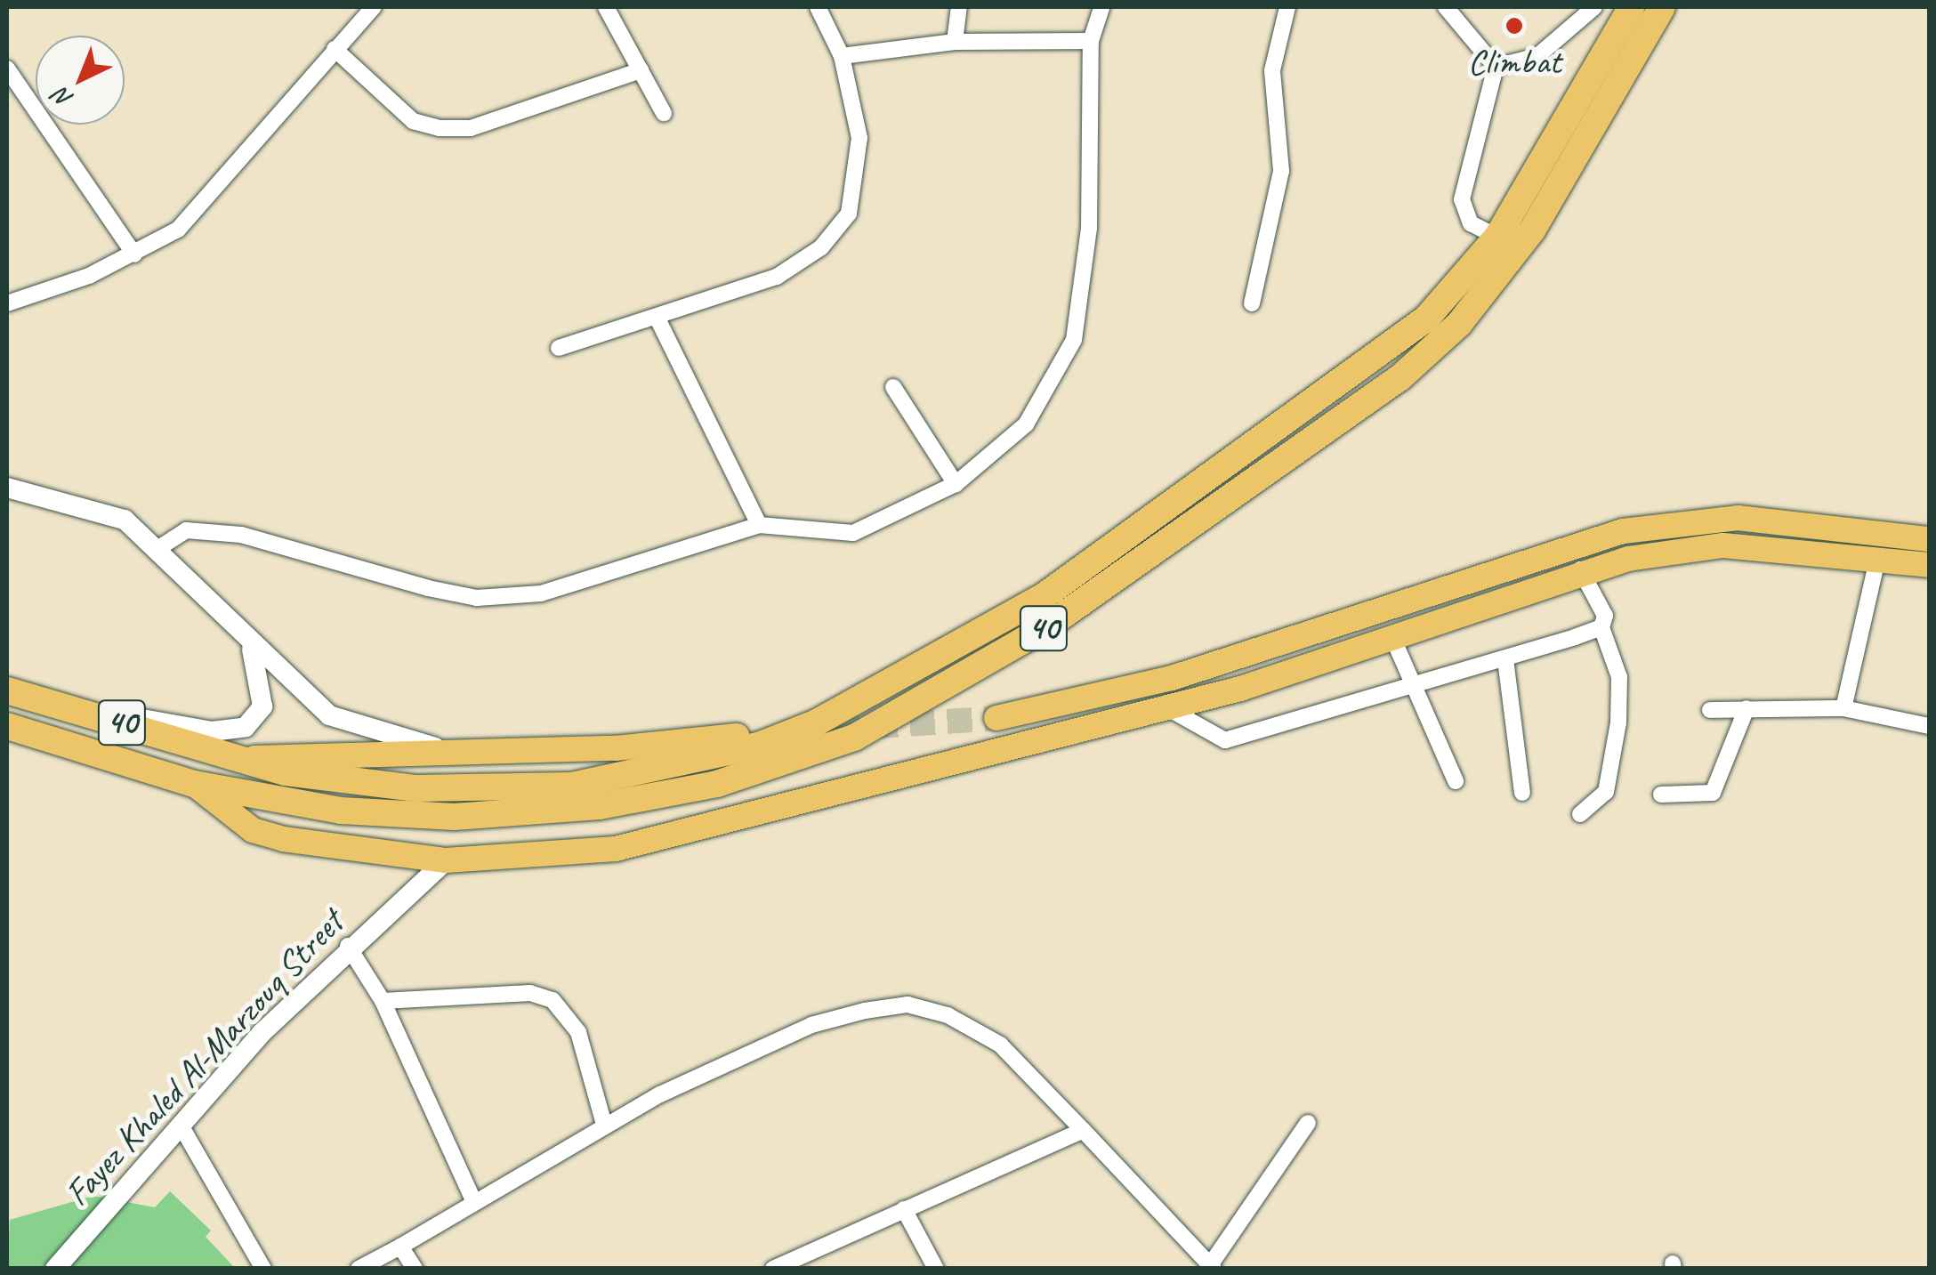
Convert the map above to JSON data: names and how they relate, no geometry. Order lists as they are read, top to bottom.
{
  "streets": {
    "highway": ["40"],
    "street": ["Fayez Khaled Al-Marzouq Street"]
  },
  "places": ["Climbat"],
  "north": "bottom left"
}
